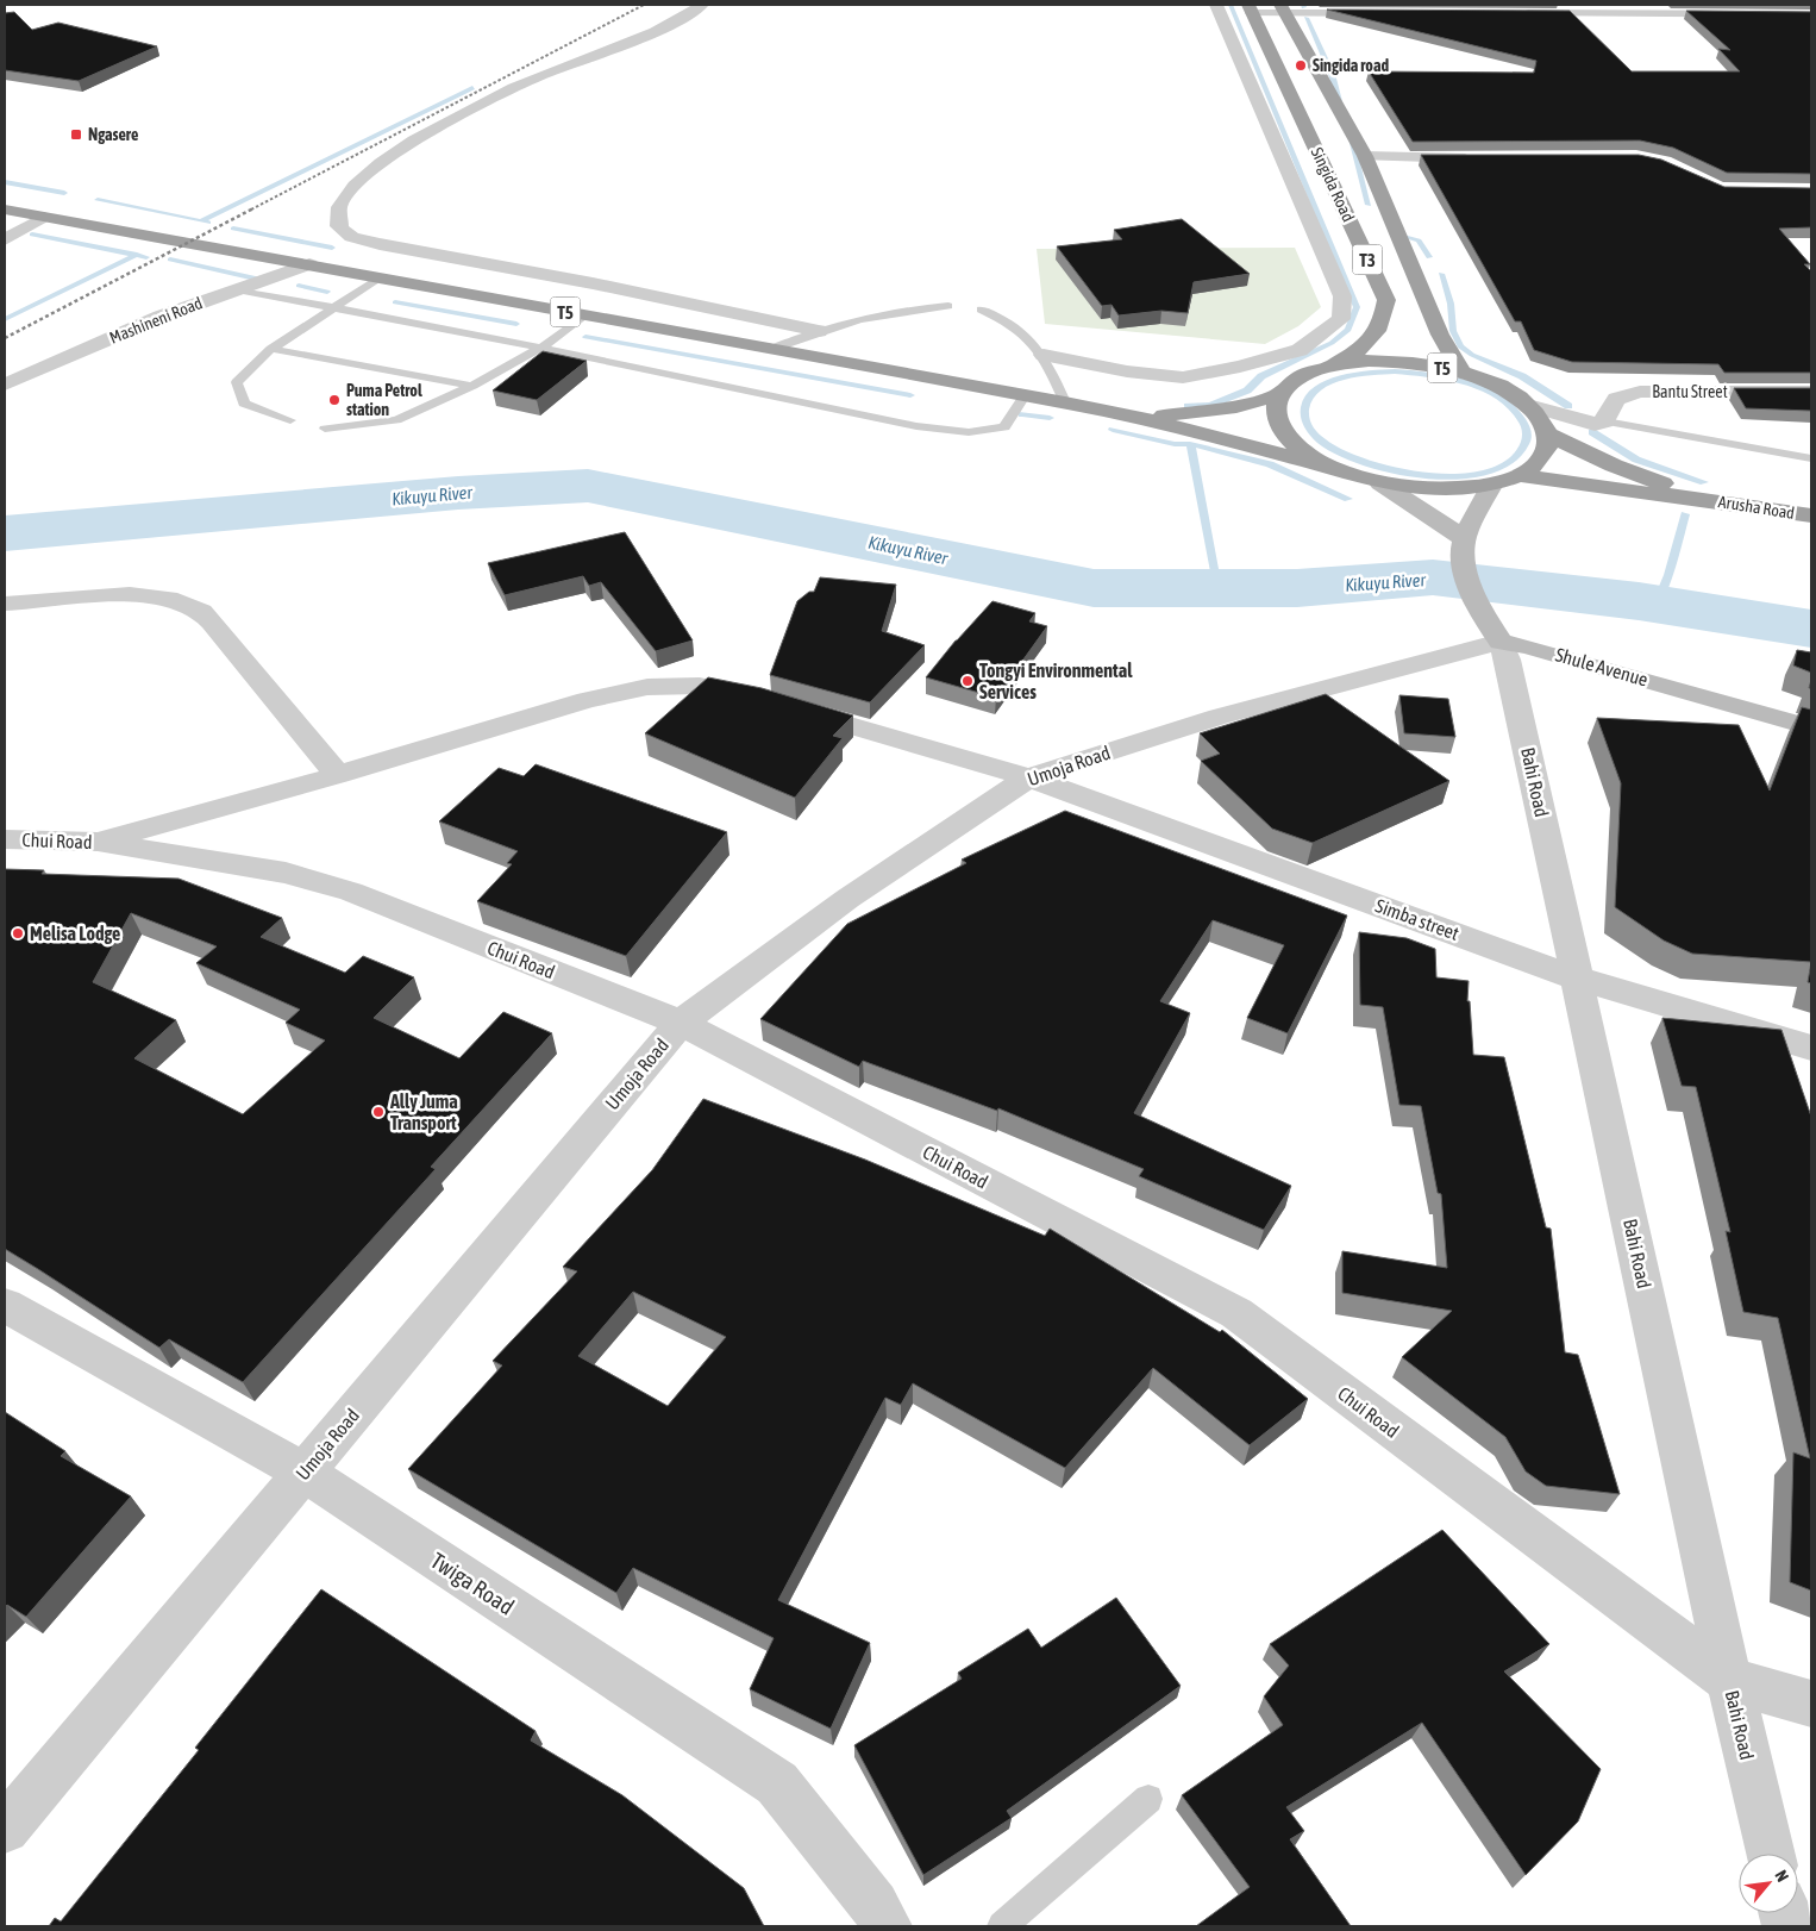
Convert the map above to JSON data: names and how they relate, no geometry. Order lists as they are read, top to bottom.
{
  "streets": {
    "highway": [
      "Singida Road",
      "T3",
      "T5",
      "Arusha Road"
    ],
    "main road": ["Shule Avenue"],
    "street": [
      "Mashineni Road",
      "Bantu Street",
      "Umoja Road",
      "Bahi Road",
      "Chui Road",
      "Simba street",
      "Twiga Road"
    ]
  },
  "crossings": [
    ["Singida Road", "T5"],
    ["T3", "T5"],
    ["T5", "Mashineni Road"],
    ["T5", "Arusha Road"],
    ["Shule Avenue", "Umoja Road"],
    ["Shule Avenue", "Bahi Road"],
    ["Umoja Road", "Bahi Road"],
    ["Umoja Road", "Chui Road"],
    ["Umoja Road", "Simba street"],
    ["Umoja Road", "Twiga Road"],
    ["Bahi Road", "Chui Road"],
    ["Bahi Road", "Simba street"],
    ["Chui Road", "Simba street"]
  ],
  "water": ["Kikuyu River"],
  "places": {
    "other": [
      "Singida road",
      "Puma Petrol station",
      "Tongyi Environmental Services",
      "Melisa Lodge",
      "Ally Juma Transport"
    ],
    "transit": ["Ngasere"]
  },
  "north": "top right"
}
